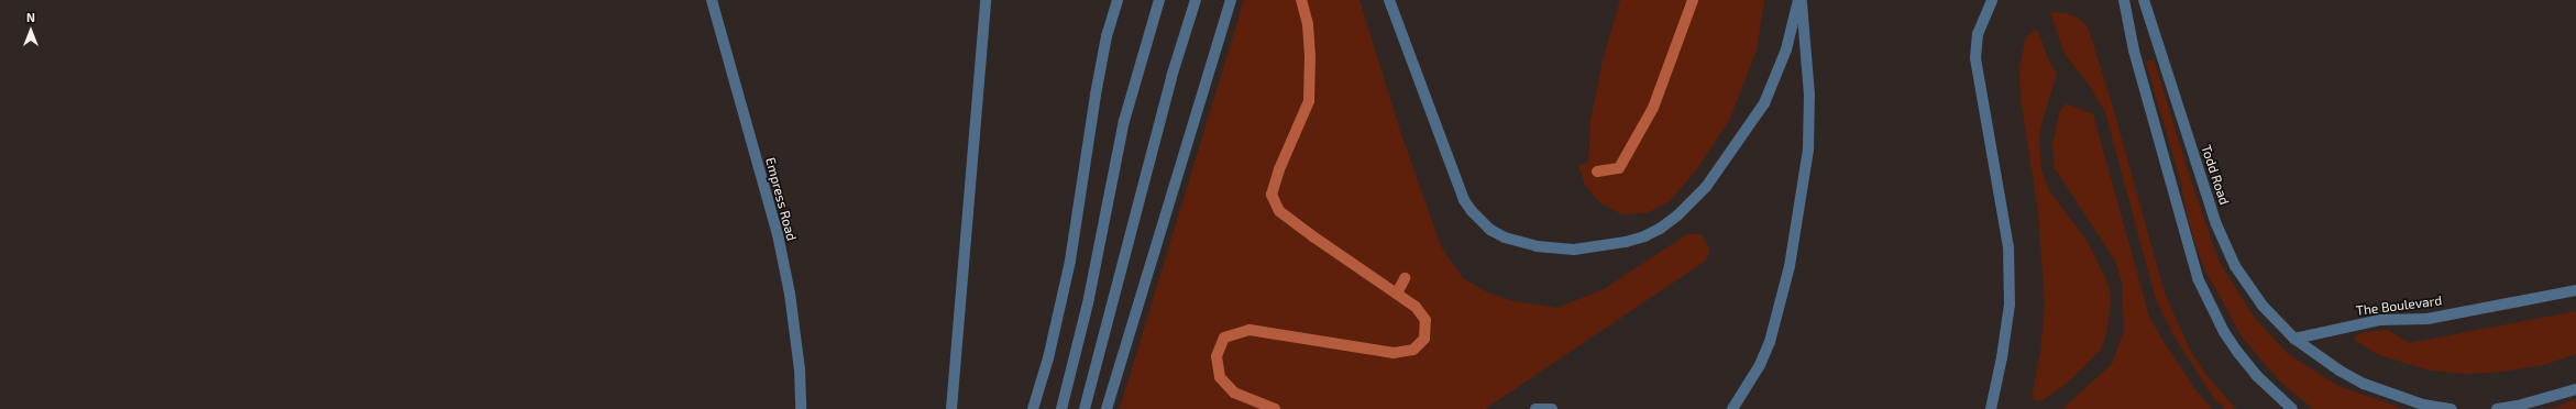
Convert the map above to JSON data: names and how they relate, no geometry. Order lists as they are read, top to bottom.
{
  "streets": {
    "street": ["Todd Road", "Empress Road", "The Boulevard"]
  },
  "crossings": [
    ["Todd Road", "The Boulevard"]
  ],
  "north": "top"
}
